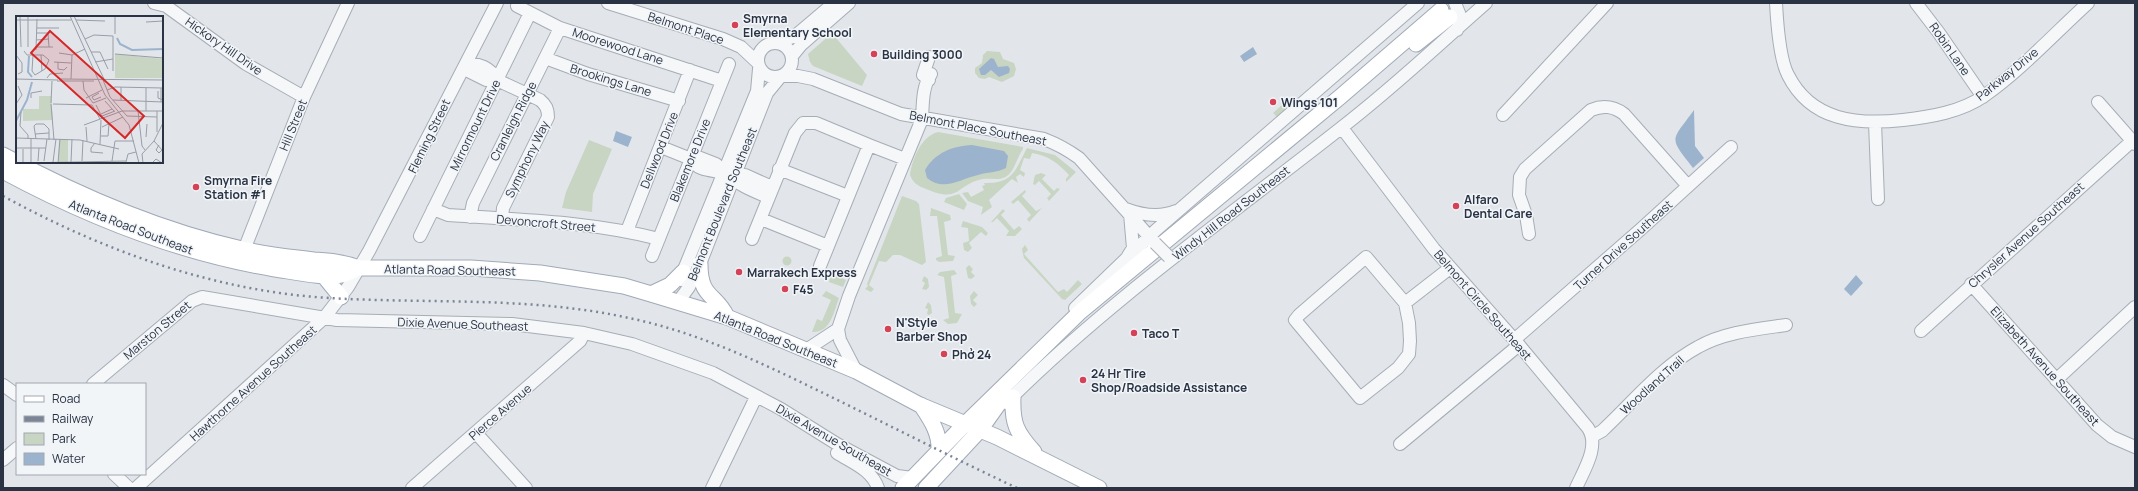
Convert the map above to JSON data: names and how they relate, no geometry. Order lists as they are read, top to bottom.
{
  "streets": {
    "main road": ["Windy Hill Road Southeast", "Atlanta Road Southeast"],
    "street": [
      "Belmont Place",
      "Hickory Hill Drive",
      "Moorewood Lane",
      "Robin Lane",
      "Parkway Drive",
      "Brookings Lane",
      "Cranleigh Ridge",
      "Hill Street",
      "Mirrormount Drive",
      "Belmont Place Southeast",
      "Fleming Street",
      "Dellwood Drive",
      "Symphony Way",
      "Blakemore Drive",
      "Belmont Boulevard Southeast",
      "Devoncroft Street",
      "Chrysler Avenue Southeast",
      "Turner Drive Southeast",
      "Belmont Circle Southeast",
      "Dixie Avenue Southeast",
      "Marston Street",
      "Elizabeth Avenue Southeast",
      "Hawthorne Avenue Southeast",
      "Woodland Trail",
      "Pierce Avenue"
    ]
  },
  "crossings": [
    ["Belmont Place", "Belmont Place Southeast"],
    ["Belmont Place", "Belmont Boulevard Southeast"],
    ["Hickory Hill Drive", "Hill Street"],
    ["Moorewood Lane", "Cranleigh Ridge"],
    ["Moorewood Lane", "Mirrormount Drive"],
    ["Moorewood Lane", "Dellwood Drive"],
    ["Moorewood Lane", "Blakemore Drive"],
    ["Robin Lane", "Parkway Drive"],
    ["Brookings Lane", "Cranleigh Ridge"],
    ["Brookings Lane", "Dellwood Drive"],
    ["Cranleigh Ridge", "Symphony Way"],
    ["Cranleigh Ridge", "Devoncroft Street"],
    ["Hill Street", "Atlanta Road Southeast"],
    ["Mirrormount Drive", "Symphony Way"],
    ["Mirrormount Drive", "Devoncroft Street"],
    ["Belmont Place Southeast", "Belmont Boulevard Southeast"],
    ["Belmont Place Southeast", "Windy Hill Road Southeast"],
    ["Fleming Street", "Symphony Way"],
    ["Fleming Street", "Atlanta Road Southeast"],
    ["Fleming Street", "Hawthorne Avenue Southeast"],
    ["Dellwood Drive", "Devoncroft Street"],
    ["Symphony Way", "Devoncroft Street"],
    ["Blakemore Drive", "Devoncroft Street"],
    ["Belmont Boulevard Southeast", "Atlanta Road Southeast"],
    ["Windy Hill Road Southeast", "Atlanta Road Southeast"],
    ["Windy Hill Road Southeast", "Belmont Circle Southeast"],
    ["Windy Hill Road Southeast", "Dixie Avenue Southeast"],
    ["Atlanta Road Southeast", "Hawthorne Avenue Southeast"],
    ["Chrysler Avenue Southeast", "Elizabeth Avenue Southeast"],
    ["Turner Drive Southeast", "Belmont Circle Southeast"],
    ["Belmont Circle Southeast", "Woodland Trail"],
    ["Dixie Avenue Southeast", "Marston Street"],
    ["Dixie Avenue Southeast", "Hawthorne Avenue Southeast"],
    ["Dixie Avenue Southeast", "Pierce Avenue"],
    ["Marston Street", "Hawthorne Avenue Southeast"]
  ],
  "places": [
    "Smyrna Elementary School",
    "Building 3000",
    "Wings 101",
    "Smyrna Fire Station #1",
    "Alfaro Dental Care",
    "Marrakech Express",
    "F45",
    "N'Style Barber Shop",
    "Taco T",
    "Phở 24",
    "24 Hr Tire Shop/Roadside Assistance"
  ],
  "legend": [
    "Road",
    "Railway",
    "Park",
    "Water"
  ]
}
